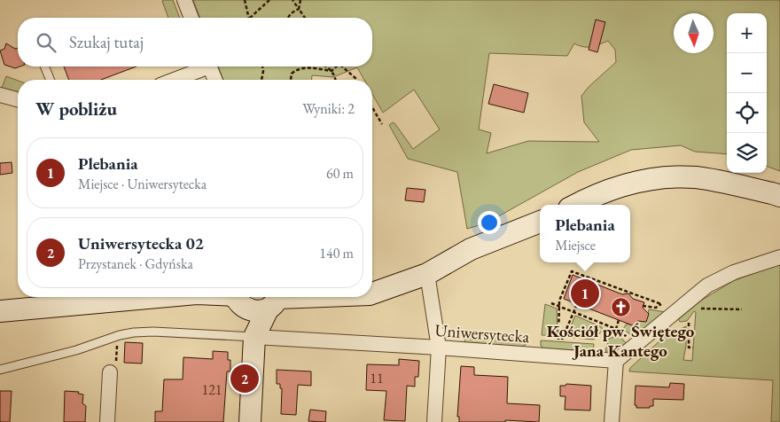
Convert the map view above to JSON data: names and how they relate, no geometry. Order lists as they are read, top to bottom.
{
  "streets": {
    "street": ["Uniwersytecka"]
  },
  "places": {
    "church": ["Kościół pw. Świętego Jana Kantego"]
  },
  "house_numbers": ["11", "121"],
  "north": "bottom",
  "page": {
    "map_buttons": ["+", "−"],
    "search": "Szukaj tutaj",
    "heading": ["W pobliżu", "Wyniki: 2"],
    "list": [
      {
        "mark": "1",
        "name": "Plebania",
        "note": "Miejsce · Uniwersytecka",
        "value": "60 m"
      },
      {
        "mark": "2",
        "name": "Uniwersytecka 02",
        "note": "Przystanek · Gdyńska",
        "value": "140 m"
      }
    ],
    "popup": ["Plebania", "Miejsce"],
    "pins": ["1", "2"]
  }
}
